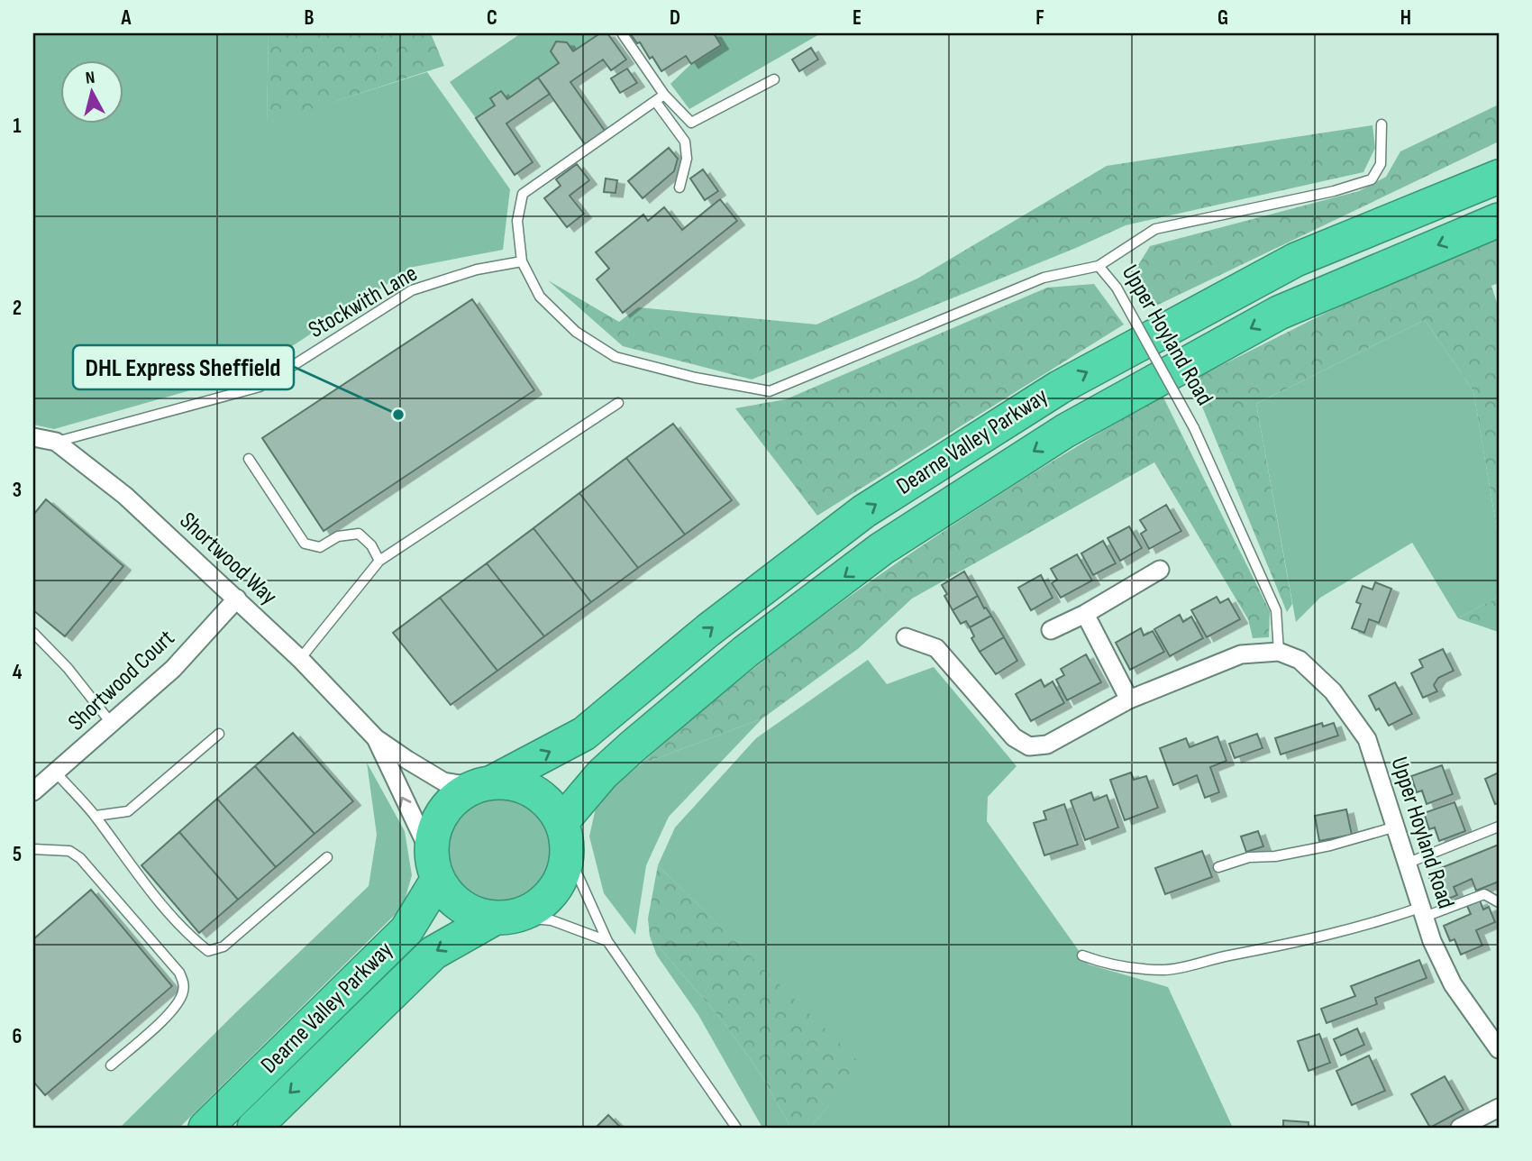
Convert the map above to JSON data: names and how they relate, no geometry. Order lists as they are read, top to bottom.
{
  "streets": {
    "highway": ["Dearne Valley Parkway"],
    "street": ["Upper Hoyland Road", "Shortwood Way", "Shortwood Court"],
    "lane": ["Stockwith Lane"]
  },
  "crossings": [
    ["Stockwith Lane", "Upper Hoyland Road"],
    ["Stockwith Lane", "Shortwood Way"],
    ["Dearne Valley Parkway", "Shortwood Way"],
    ["Shortwood Way", "Shortwood Court"]
  ],
  "places": ["DHL Express Sheffield"],
  "north": "top",
  "grid": {
    "columns": [
      "A",
      "B",
      "C",
      "D",
      "E",
      "F",
      "G",
      "H"
    ],
    "rows": [
      "1",
      "2",
      "3",
      "4",
      "5",
      "6"
    ]
  }
}
